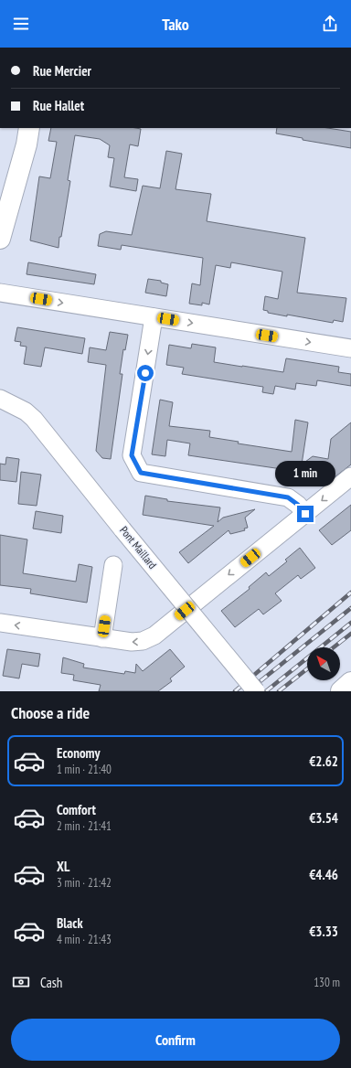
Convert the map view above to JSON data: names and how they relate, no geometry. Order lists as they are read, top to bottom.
{
  "streets": {
    "street": ["Pont Maillard"]
  },
  "north": "top left",
  "page": {
    "header": "Tako",
    "banner": ["Rue Mercier", "Rue Hallet"],
    "bubble": "1 min",
    "heading": "Choose a ride",
    "list": [
      {
        "name": "Economy",
        "note": "1 min · 21:40",
        "value": "€2.62"
      },
      {
        "name": "Comfort",
        "note": "2 min · 21:41",
        "value": "€3.54"
      },
      {
        "name": "XL",
        "note": "3 min · 21:42",
        "value": "€4.46"
      },
      {
        "name": "Black",
        "note": "4 min · 21:43",
        "value": "€3.33"
      }
    ],
    "pay": ["Cash", "130 m"],
    "buttons": "Confirm"
  }
}
